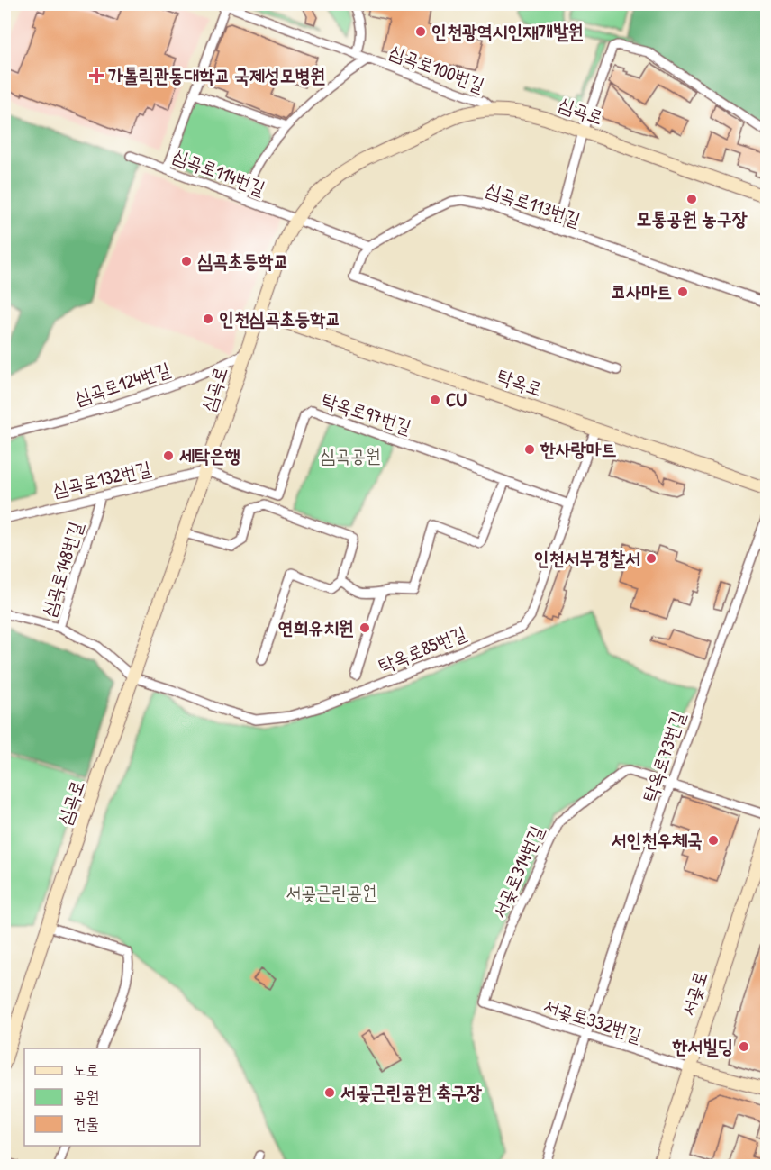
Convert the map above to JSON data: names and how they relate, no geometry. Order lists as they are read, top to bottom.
{
  "streets": {
    "street": [
      "심곡로100번길",
      "심곡로",
      "심곡로114번길",
      "심곡로113번길",
      "탁옥로",
      "심곡로124번길",
      "탁옥로97번길",
      "심곡로132번길",
      "심곡로148번길",
      "탁옥로85번길",
      "탁옥로73번길",
      "서곶로314번길",
      "서곶로",
      "서곶로332번길"
    ]
  },
  "crossings": [
    ["심곡로100번길", "심곡로"],
    ["심곡로100번길", "심곡로114번길"],
    ["심곡로", "심곡로114번길"],
    ["심곡로", "탁옥로"],
    ["심곡로", "심곡로124번길"],
    ["심곡로", "탁옥로97번길"],
    ["심곡로", "심곡로132번길"],
    ["심곡로", "심곡로148번길"],
    ["심곡로", "탁옥로85번길"],
    ["탁옥로", "탁옥로85번길"],
    ["탁옥로97번길", "심곡로132번길"],
    ["탁옥로97번길", "탁옥로85번길"],
    ["심곡로132번길", "심곡로148번길"],
    ["심곡로148번길", "탁옥로85번길"],
    ["탁옥로73번길", "서곶로314번길"],
    ["탁옥로73번길", "서곶로332번길"],
    ["서곶로314번길", "서곶로332번길"],
    ["서곶로", "서곶로332번길"]
  ],
  "parks": ["심곡공원", "서곶근린공원"],
  "places": {
    "other": [
      "인천광역시인재개발원",
      "모통공원 농구장",
      "심곡초등학교",
      "코사마트",
      "인천심곡초등학교",
      "CU",
      "한사랑마트",
      "세탁은행",
      "인천서부경찰서",
      "연희유치원",
      "서인천우체국",
      "한서빌딩",
      "서곶근린공원 축구장"
    ],
    "health": ["가톨릭관동대학교 국제성모병원"]
  },
  "legend": ["도로", "공원", "건물"]
}
